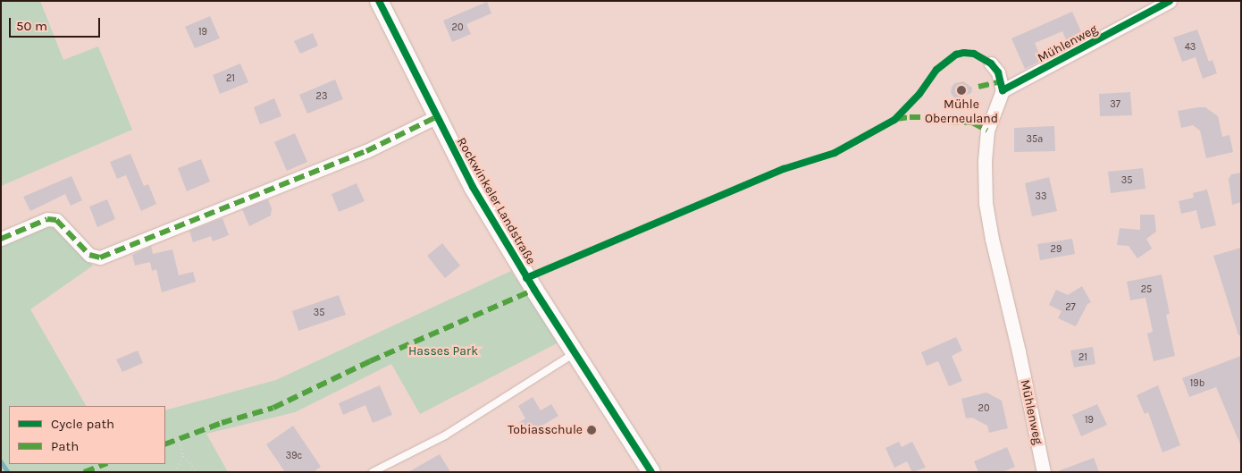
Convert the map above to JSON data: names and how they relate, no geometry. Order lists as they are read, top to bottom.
{
  "streets": {
    "main road": ["Rockwinkeler Landstraße"],
    "street": ["Mühlenweg"]
  },
  "parks": ["Hasses Park"],
  "places": ["Mühle Oberneuland", "Tobiasschule"],
  "house_numbers": [
    "20",
    "19",
    "43",
    "21",
    "23",
    "37",
    "35a",
    "35",
    "33",
    "29",
    "25",
    "27",
    "35",
    "21",
    "19b",
    "20",
    "19",
    "39c"
  ],
  "legend": ["Cycle path", "Path"],
  "scale_bar": "50 m"
}
